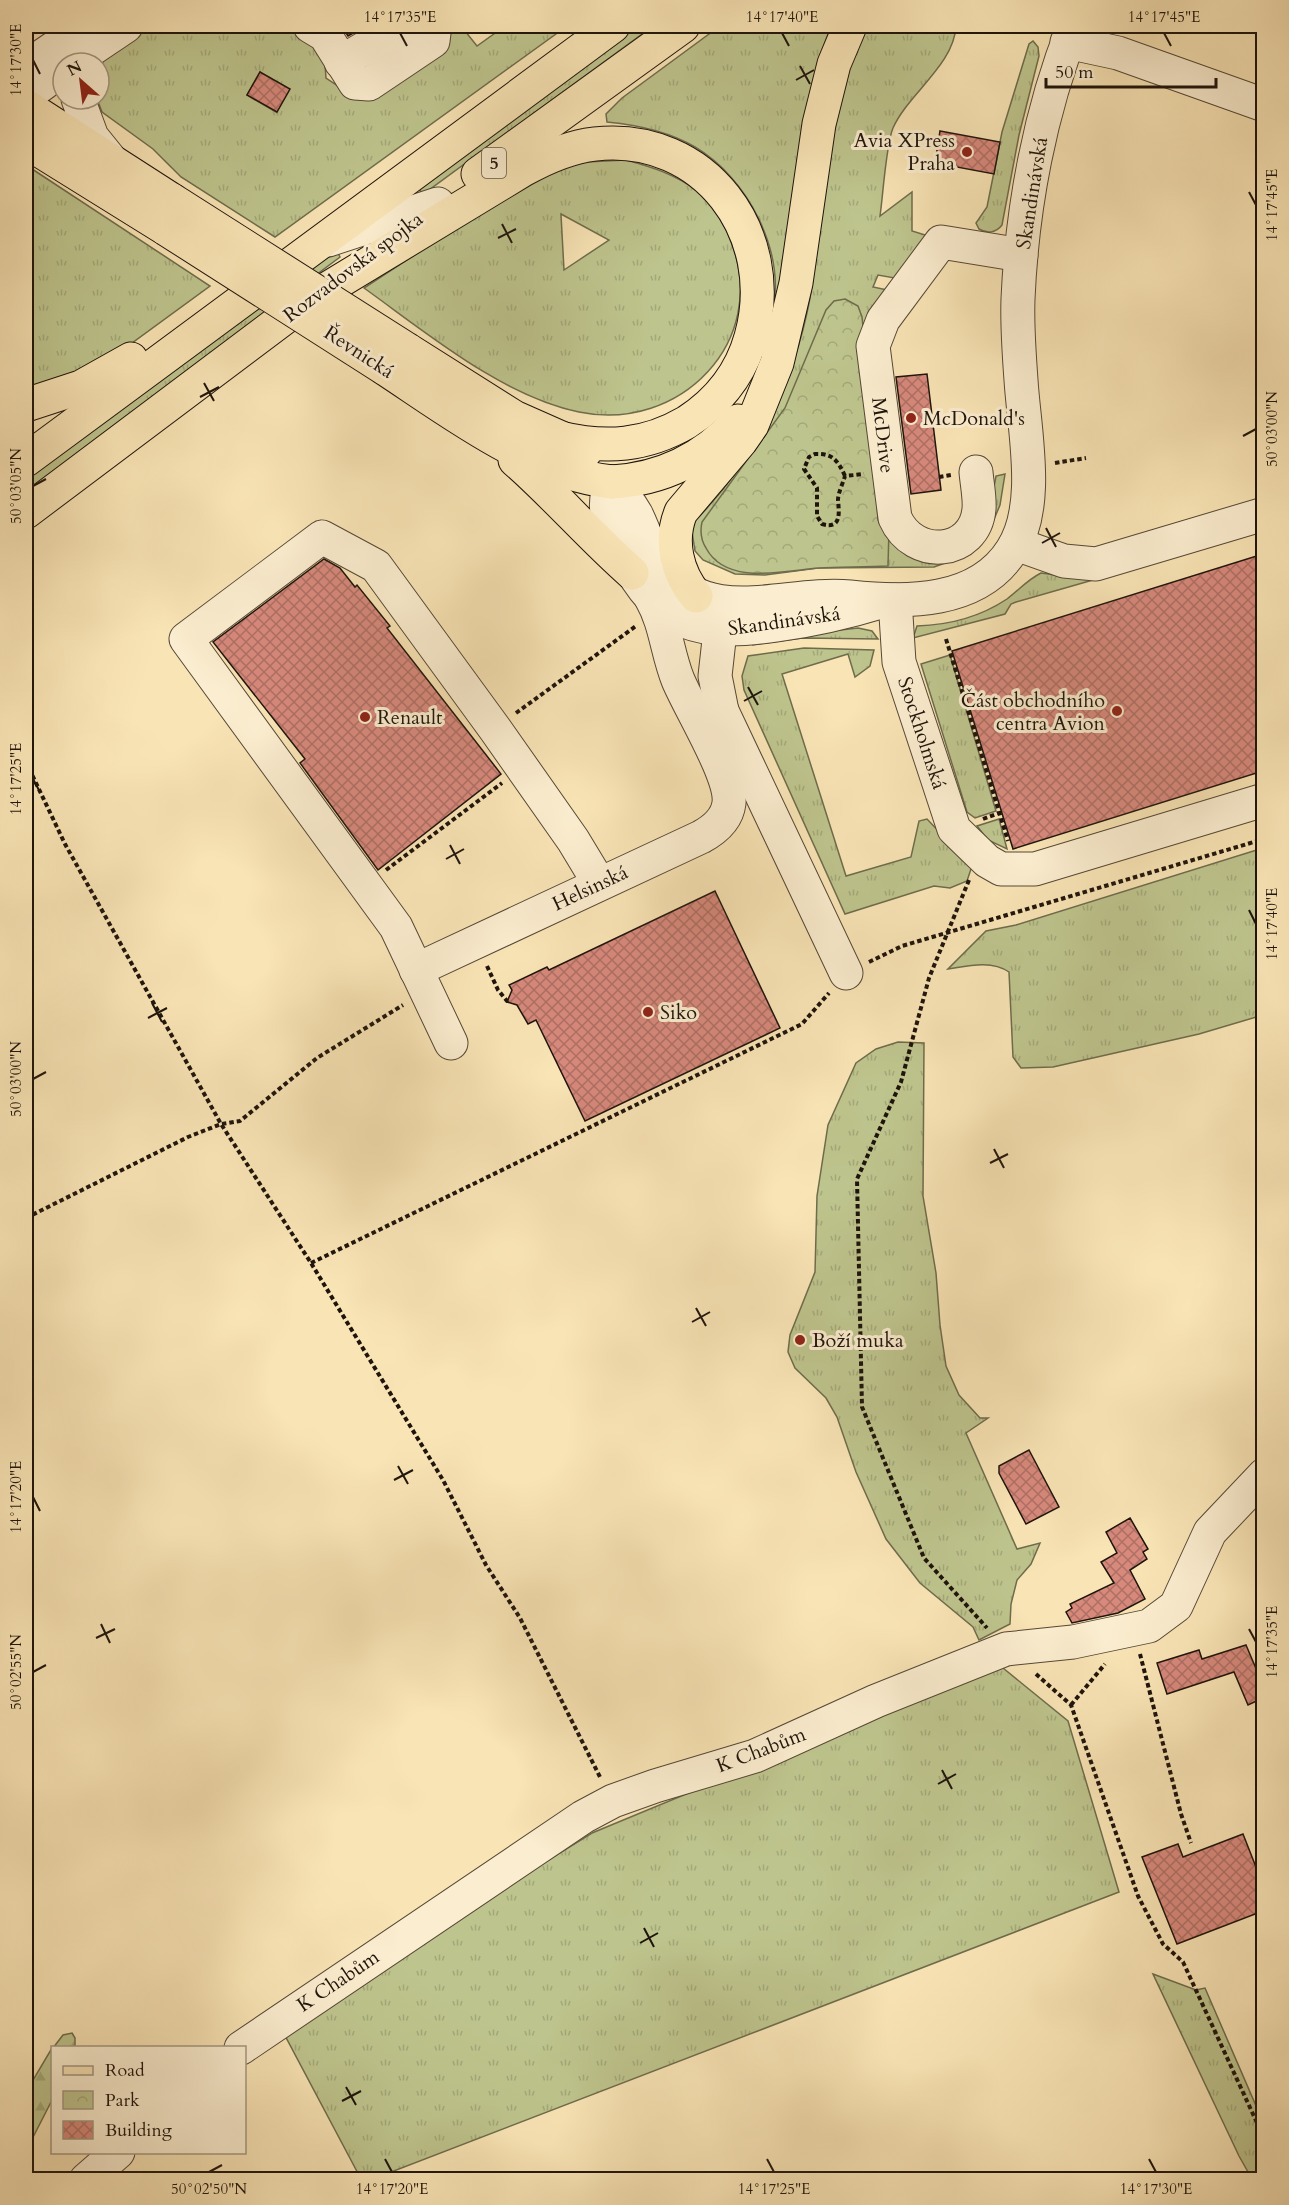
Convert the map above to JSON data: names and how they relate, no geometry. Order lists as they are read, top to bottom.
{
  "streets": {
    "main road": ["5", "Rozvadovská spojka", "Řevnická"],
    "street": [
      "Skandinávská",
      "McDrive",
      "Stockholmská",
      "Helsinská",
      "K Chabům"
    ]
  },
  "crossings": [
    ["5", "Rozvadovská spojka"],
    ["Skandinávská", "Řevnická"],
    ["Skandinávská", "McDrive"],
    ["Skandinávská", "Stockholmská"],
    ["Skandinávská", "Helsinská"]
  ],
  "places": [
    "Avia XPress Praha",
    "McDonald's",
    "Část obchodního centra Avion",
    "Renault",
    "Siko",
    "Boží muka"
  ],
  "legend": ["Road", "Park", "Building"],
  "scale_bar": "50 m",
  "north": "top left",
  "coordinates": [
    "14°17'35\"E",
    "14°17'40\"E",
    "14°17'45\"E",
    "14°17'30\"E",
    "50°03'00\"N",
    "50°03'05\"N",
    "14°17'25\"E",
    "14°17'20\"E",
    "50°02'55\"N",
    "50°02'50\"N"
  ]
}
